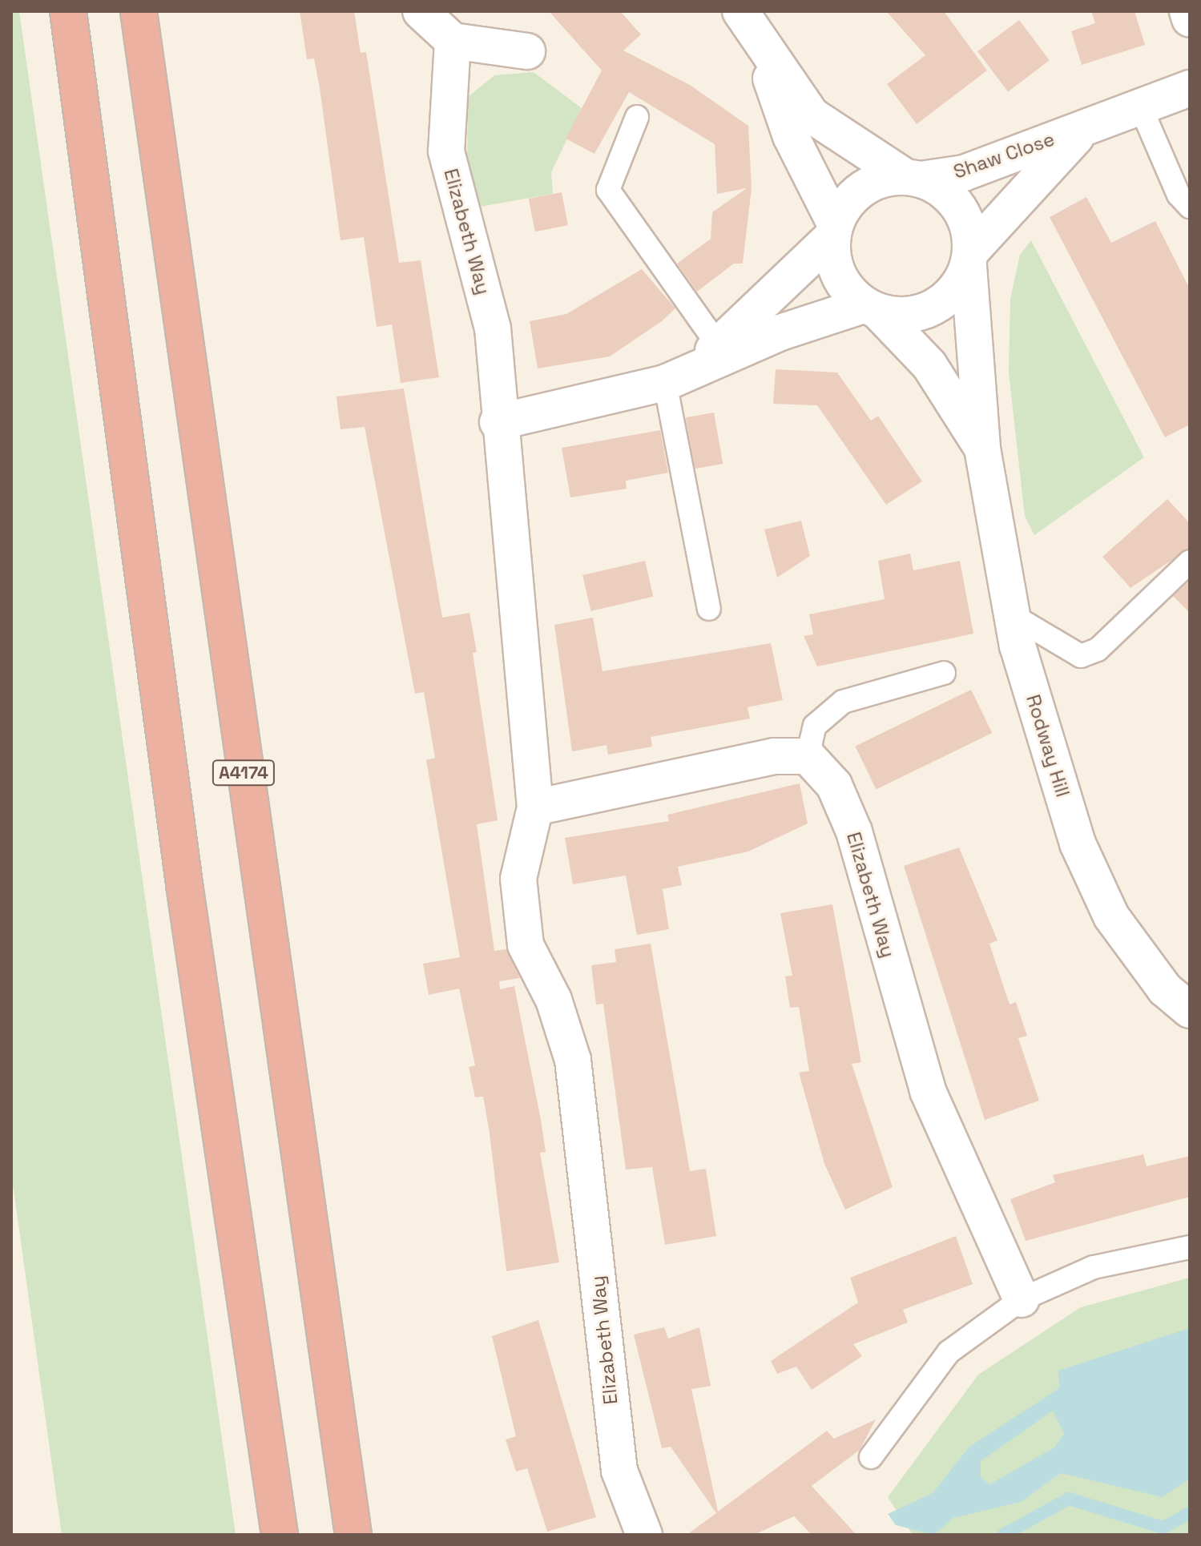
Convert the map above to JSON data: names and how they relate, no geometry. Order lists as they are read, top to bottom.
{
  "streets": {
    "highway": ["A4174"],
    "street": ["Shaw Close", "Elizabeth Way", "Rodway Hill"]
  },
  "crossings": [
    ["Shaw Close", "Rodway Hill"]
  ]
}
